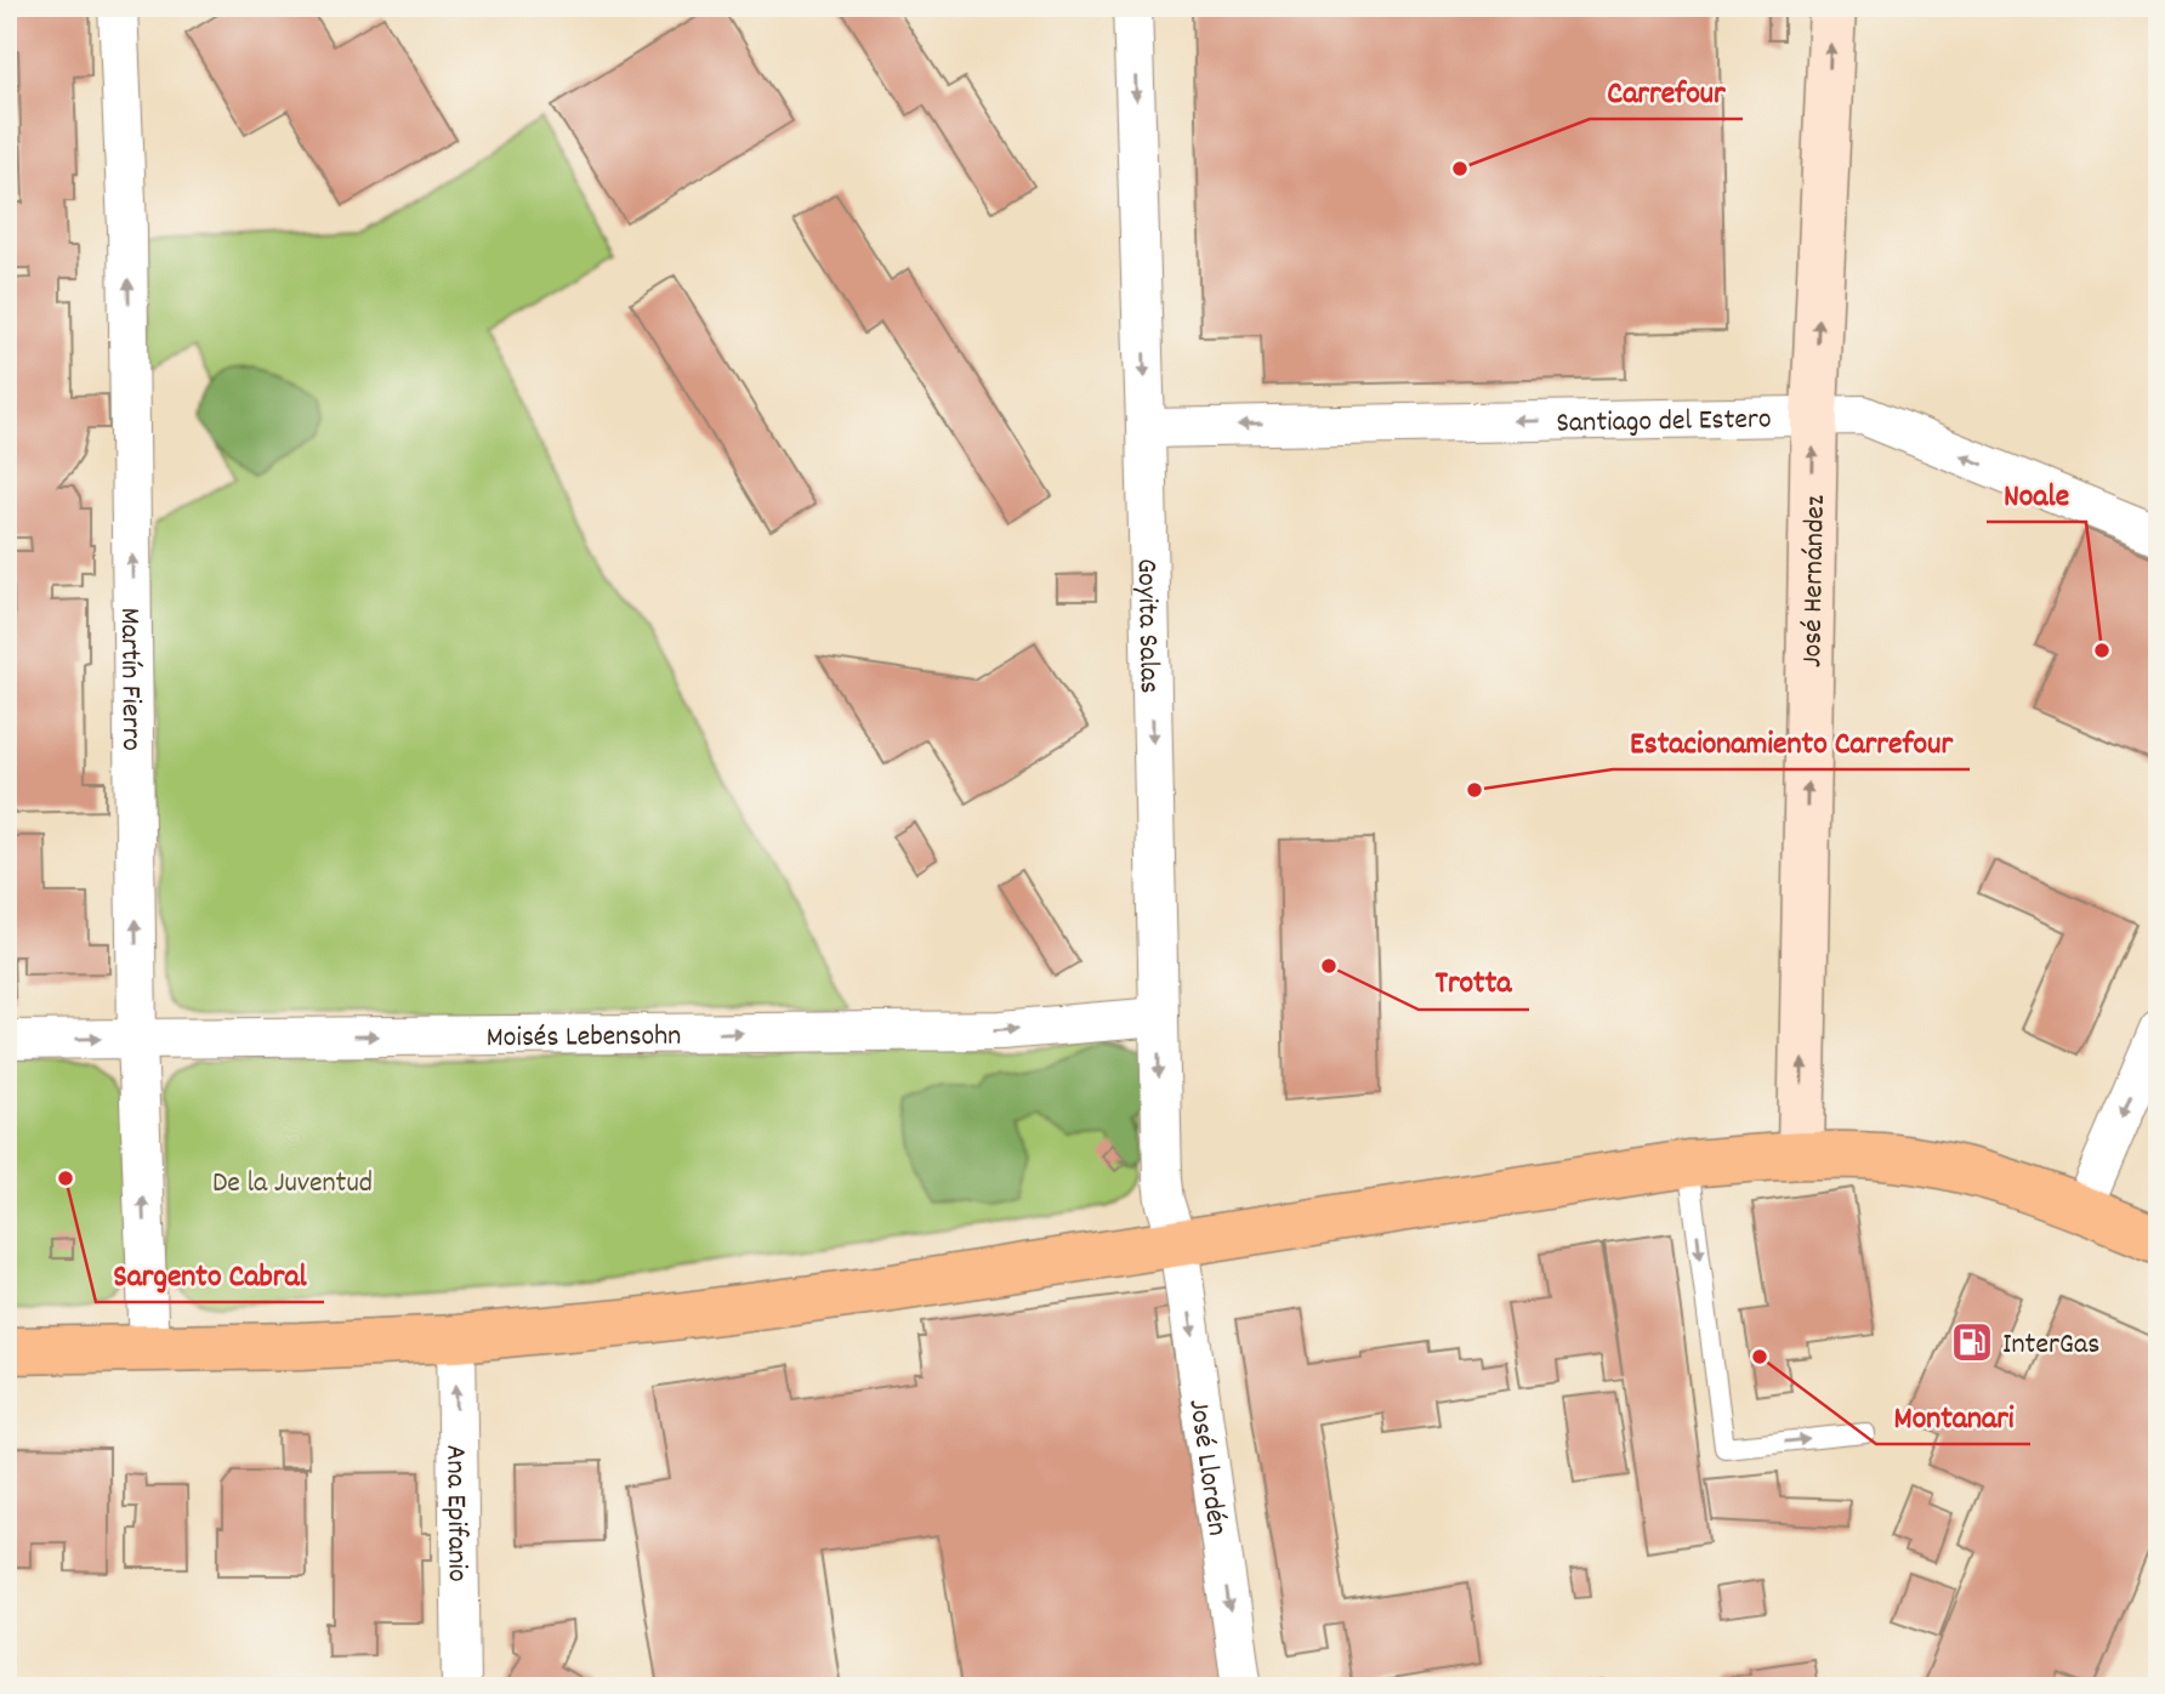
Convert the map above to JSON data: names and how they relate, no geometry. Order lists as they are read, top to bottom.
{
  "streets": {
    "street": [
      "Santiago del Estero",
      "José Hernández",
      "Goyita Salas",
      "Martín Fierro",
      "Moisés Lebensohn",
      "José Llordén",
      "Ana Epifanio"
    ]
  },
  "crossings": [
    ["Santiago del Estero", "José Hernández"],
    ["Santiago del Estero", "Goyita Salas"],
    ["Goyita Salas", "Moisés Lebensohn"],
    ["Goyita Salas", "José Llordén"],
    ["Martín Fierro", "Moisés Lebensohn"]
  ],
  "one_way": [
    "Santiago del Estero",
    "José Hernández",
    "Goyita Salas",
    "Martín Fierro",
    "Moisés Lebensohn",
    "José Llordén",
    "Ana Epifanio"
  ],
  "parks": ["De la Juventud"],
  "places": {
    "other": [
      "Carrefour",
      "Noale",
      "Estacionamiento Carrefour",
      "Trotta",
      "Sargento Cabral",
      "Montanari"
    ],
    "fuel station": ["InterGas"]
  }
}
